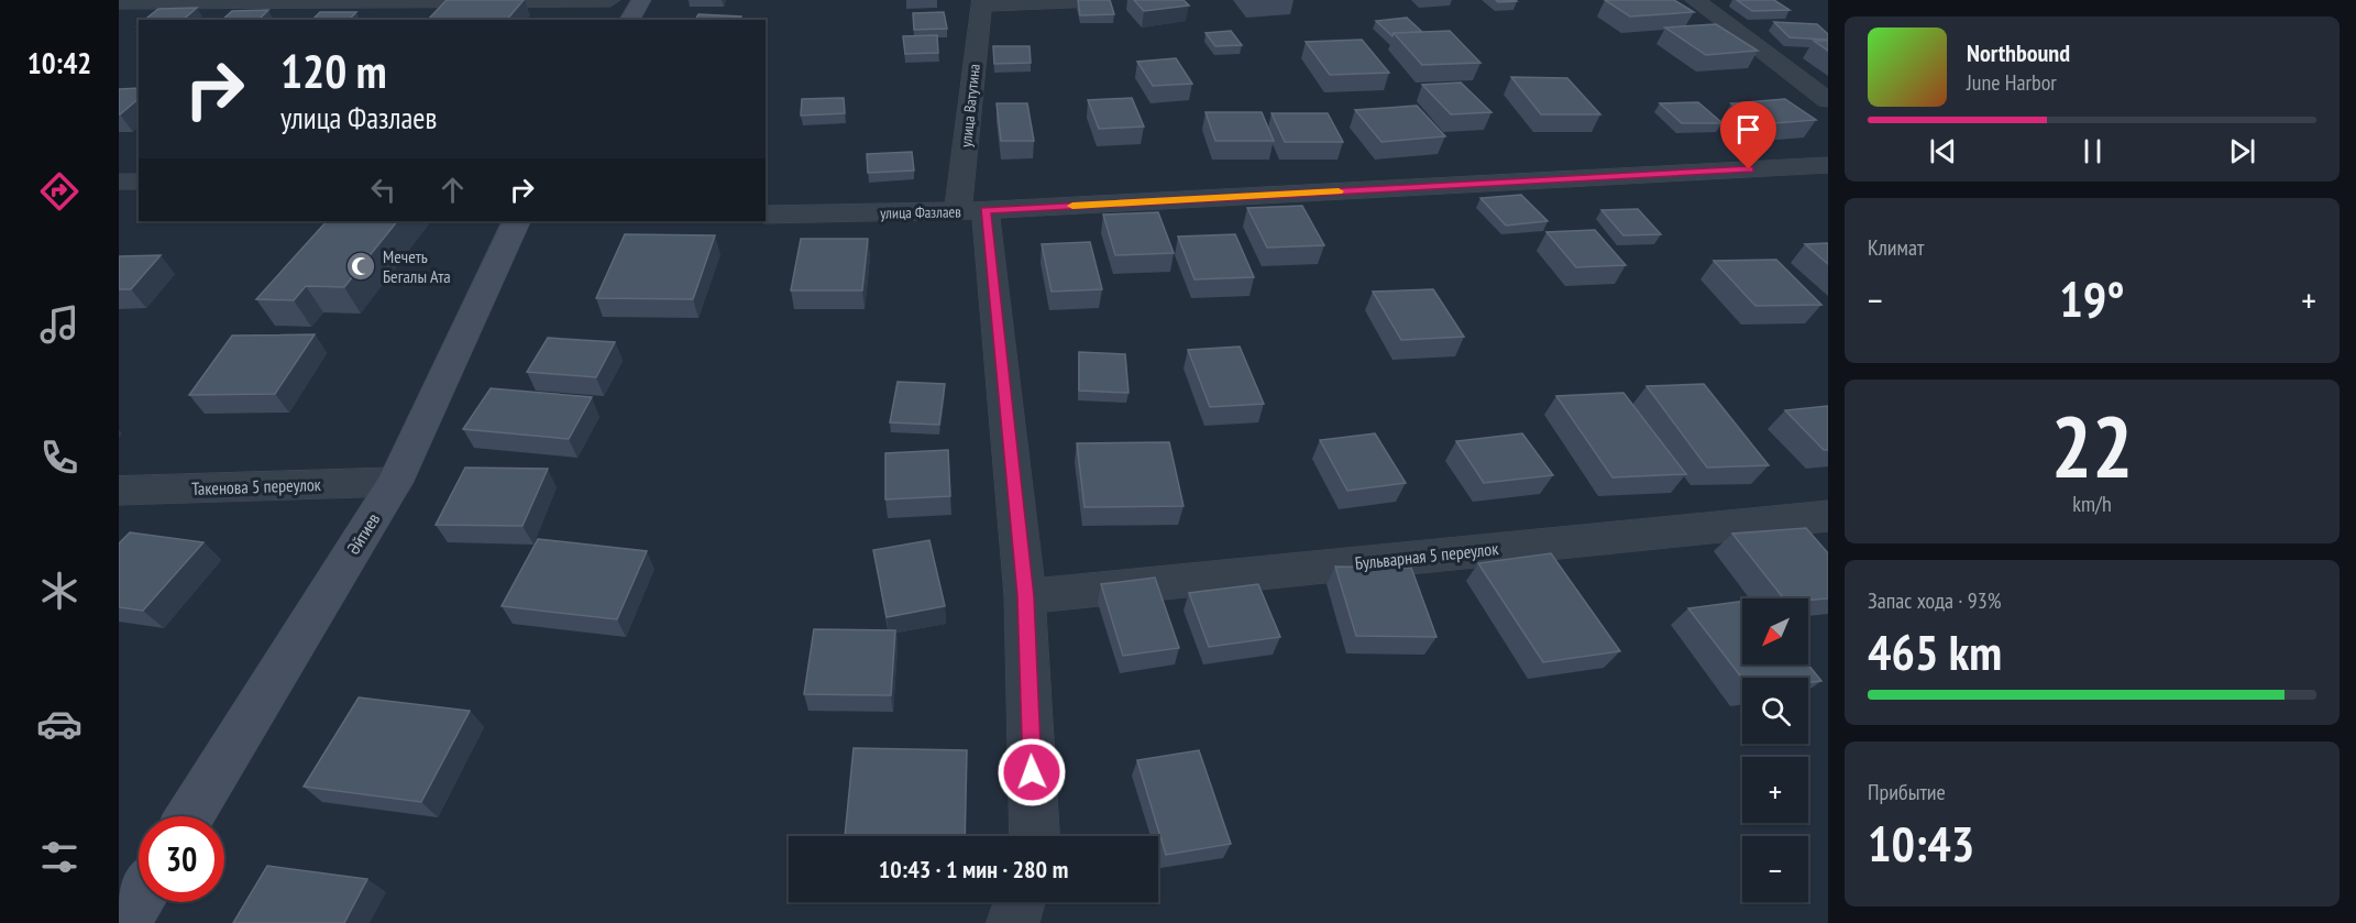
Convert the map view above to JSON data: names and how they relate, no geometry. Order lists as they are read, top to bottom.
{
  "streets": {
    "street": [
      "улица Ватутина",
      "улица Фазлаев",
      "Такенова 5 переулок",
      "Әйтиев",
      "Бульварная 5 переулок"
    ]
  },
  "crossings": [
    ["улица Ватутина", "улица Фазлаев"],
    ["улица Ватутина", "Бульварная 5 переулок"],
    ["Такенова 5 переулок", "Әйтиев"]
  ],
  "places": {
    "mosque": ["Мечеть Бегалы Ата"]
  },
  "north": "bottom left",
  "page": {
    "tabs": "10:42",
    "turn": ["120 m", "улица Фазлаев"],
    "song": ["Northbound", "June Harbor"],
    "tile": [
      "Климат",
      ["22", "km/h"],
      ["Запас хода · 93%", "465 km"],
      ["Прибытие", "10:43"]
    ],
    "heat": ["−", "19°", "+"],
    "map_buttons": ["+", "−"],
    "limit": "30",
    "trip": "10:43 · 1 мин · 280 m"
  }
}
